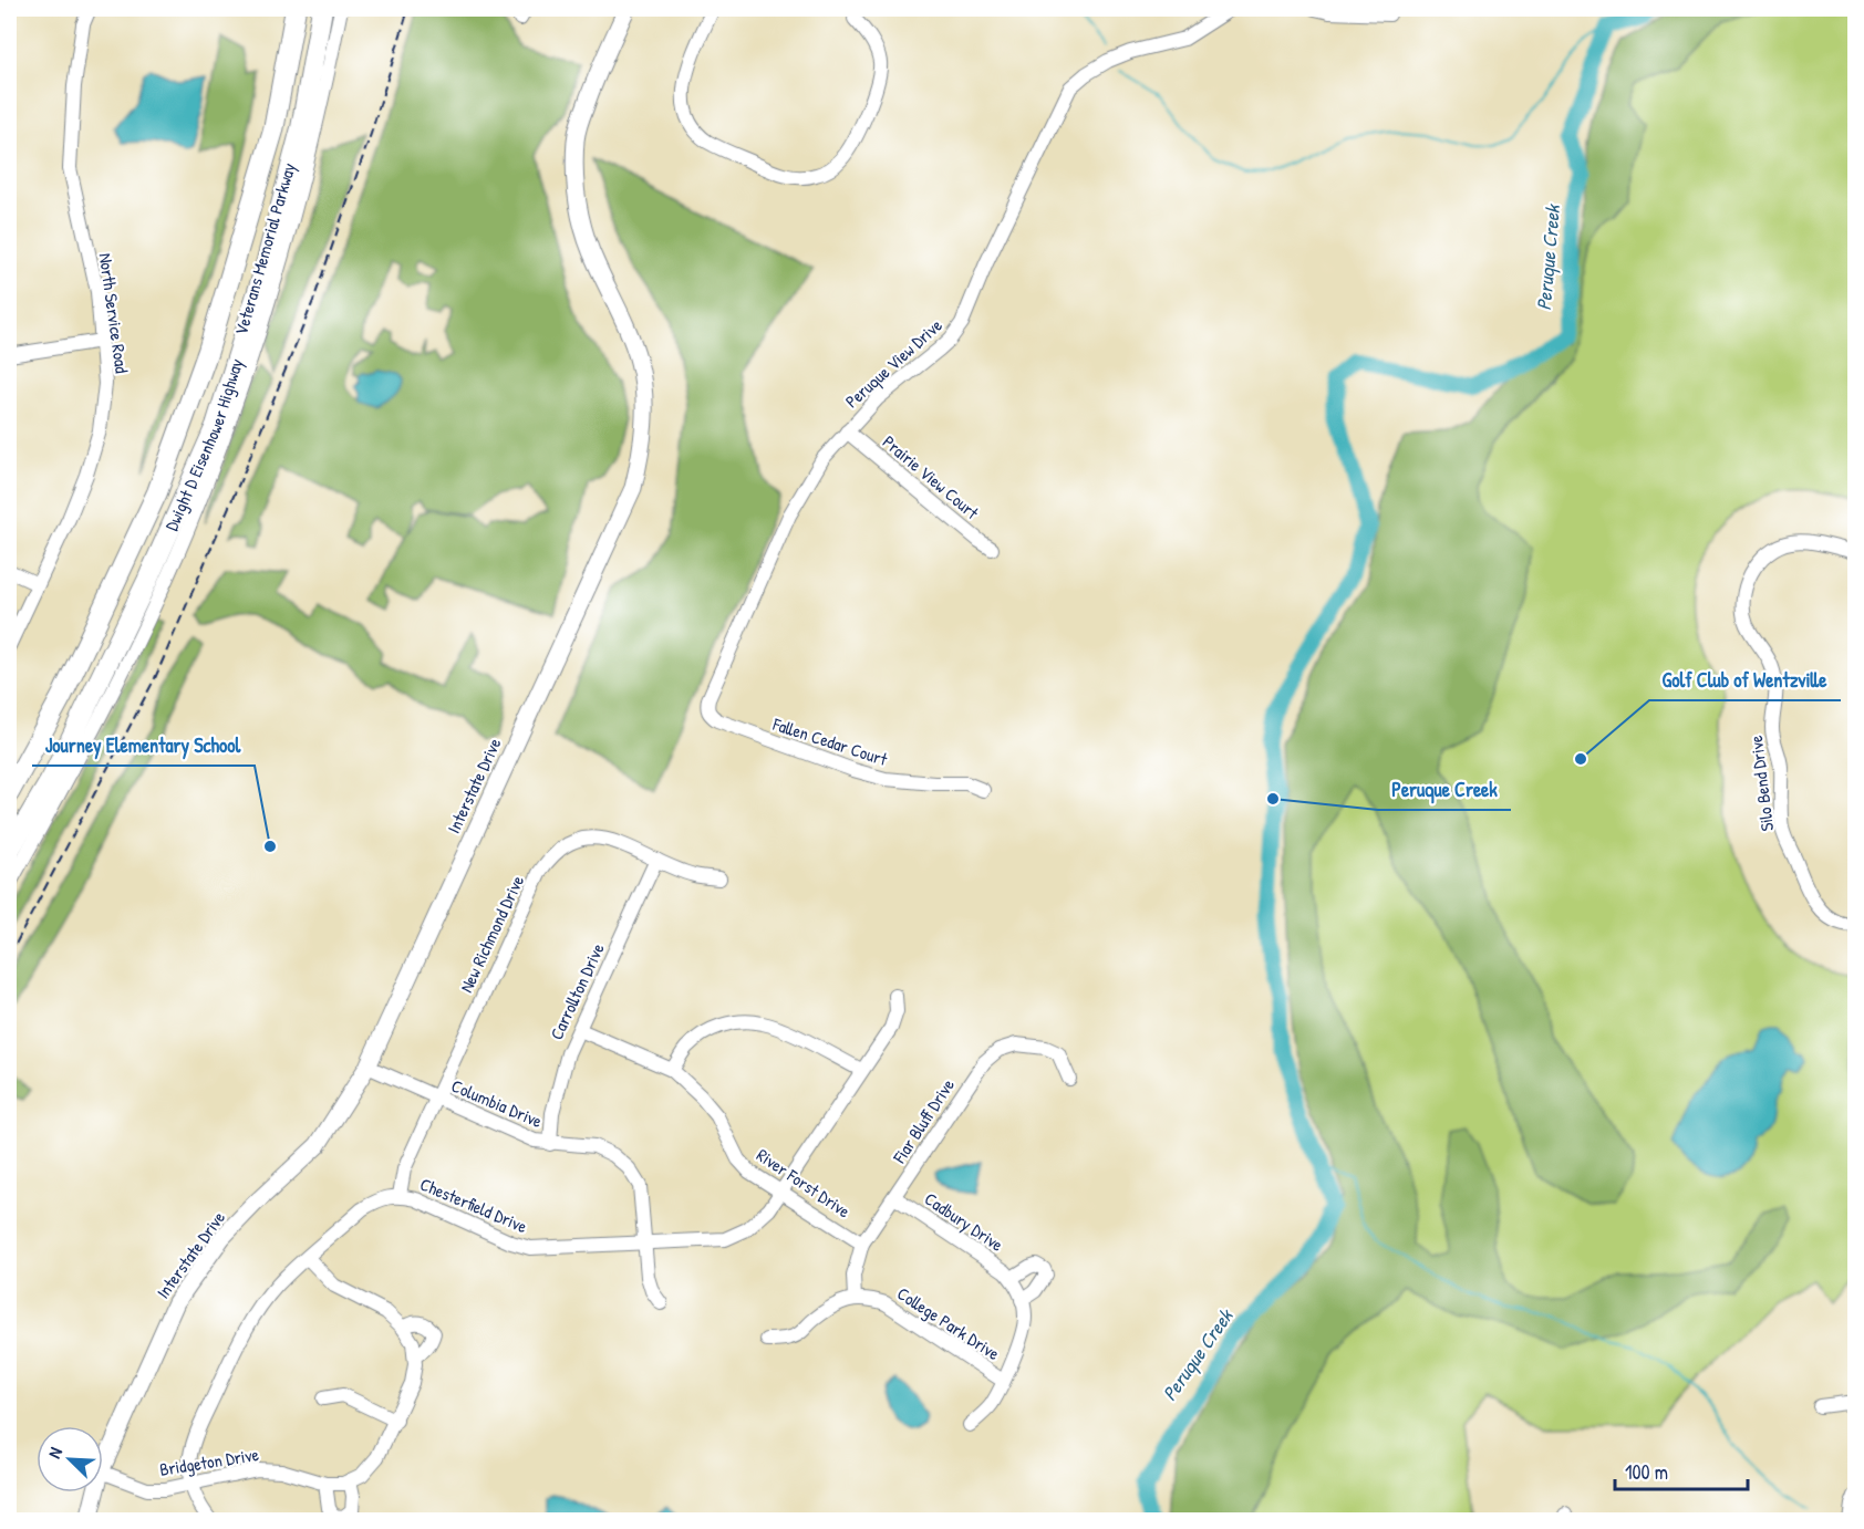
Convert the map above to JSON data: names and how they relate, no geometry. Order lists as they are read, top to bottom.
{
  "streets": {
    "highway": ["Dwight D Eisenhower Highway"],
    "main road": ["Interstate Drive"],
    "street": [
      "Veterans Memorial Parkway",
      "North Service Road",
      "Peruque View Drive",
      "Prairie View Court",
      "Fallen Cedar Court",
      "Silo Bend Drive",
      "New Richmond Drive",
      "Carrollton Drive",
      "Columbia Drive",
      "Fiar Bluff Drive",
      "River Forst Drive",
      "Chesterfield Drive",
      "Cadbury Drive",
      "College Park Drive",
      "Bridgeton Drive"
    ]
  },
  "crossings": [
    ["Peruque View Drive", "Prairie View Court"],
    ["Peruque View Drive", "Fallen Cedar Court"],
    ["Interstate Drive", "Columbia Drive"],
    ["New Richmond Drive", "Carrollton Drive"],
    ["New Richmond Drive", "Columbia Drive"],
    ["New Richmond Drive", "Chesterfield Drive"],
    ["Carrollton Drive", "Columbia Drive"],
    ["Carrollton Drive", "River Forst Drive"],
    ["Columbia Drive", "Chesterfield Drive"],
    ["Fiar Bluff Drive", "River Forst Drive"],
    ["Fiar Bluff Drive", "Cadbury Drive"],
    ["Fiar Bluff Drive", "College Park Drive"],
    ["River Forst Drive", "Chesterfield Drive"],
    ["Chesterfield Drive", "Bridgeton Drive"],
    ["Cadbury Drive", "College Park Drive"]
  ],
  "water": ["Peruque Creek"],
  "places": ["Golf Club of Wentzville", "Peruque Creek", "Journey Elementary School"],
  "scale_bar": "100 m",
  "north": "top left"
}
